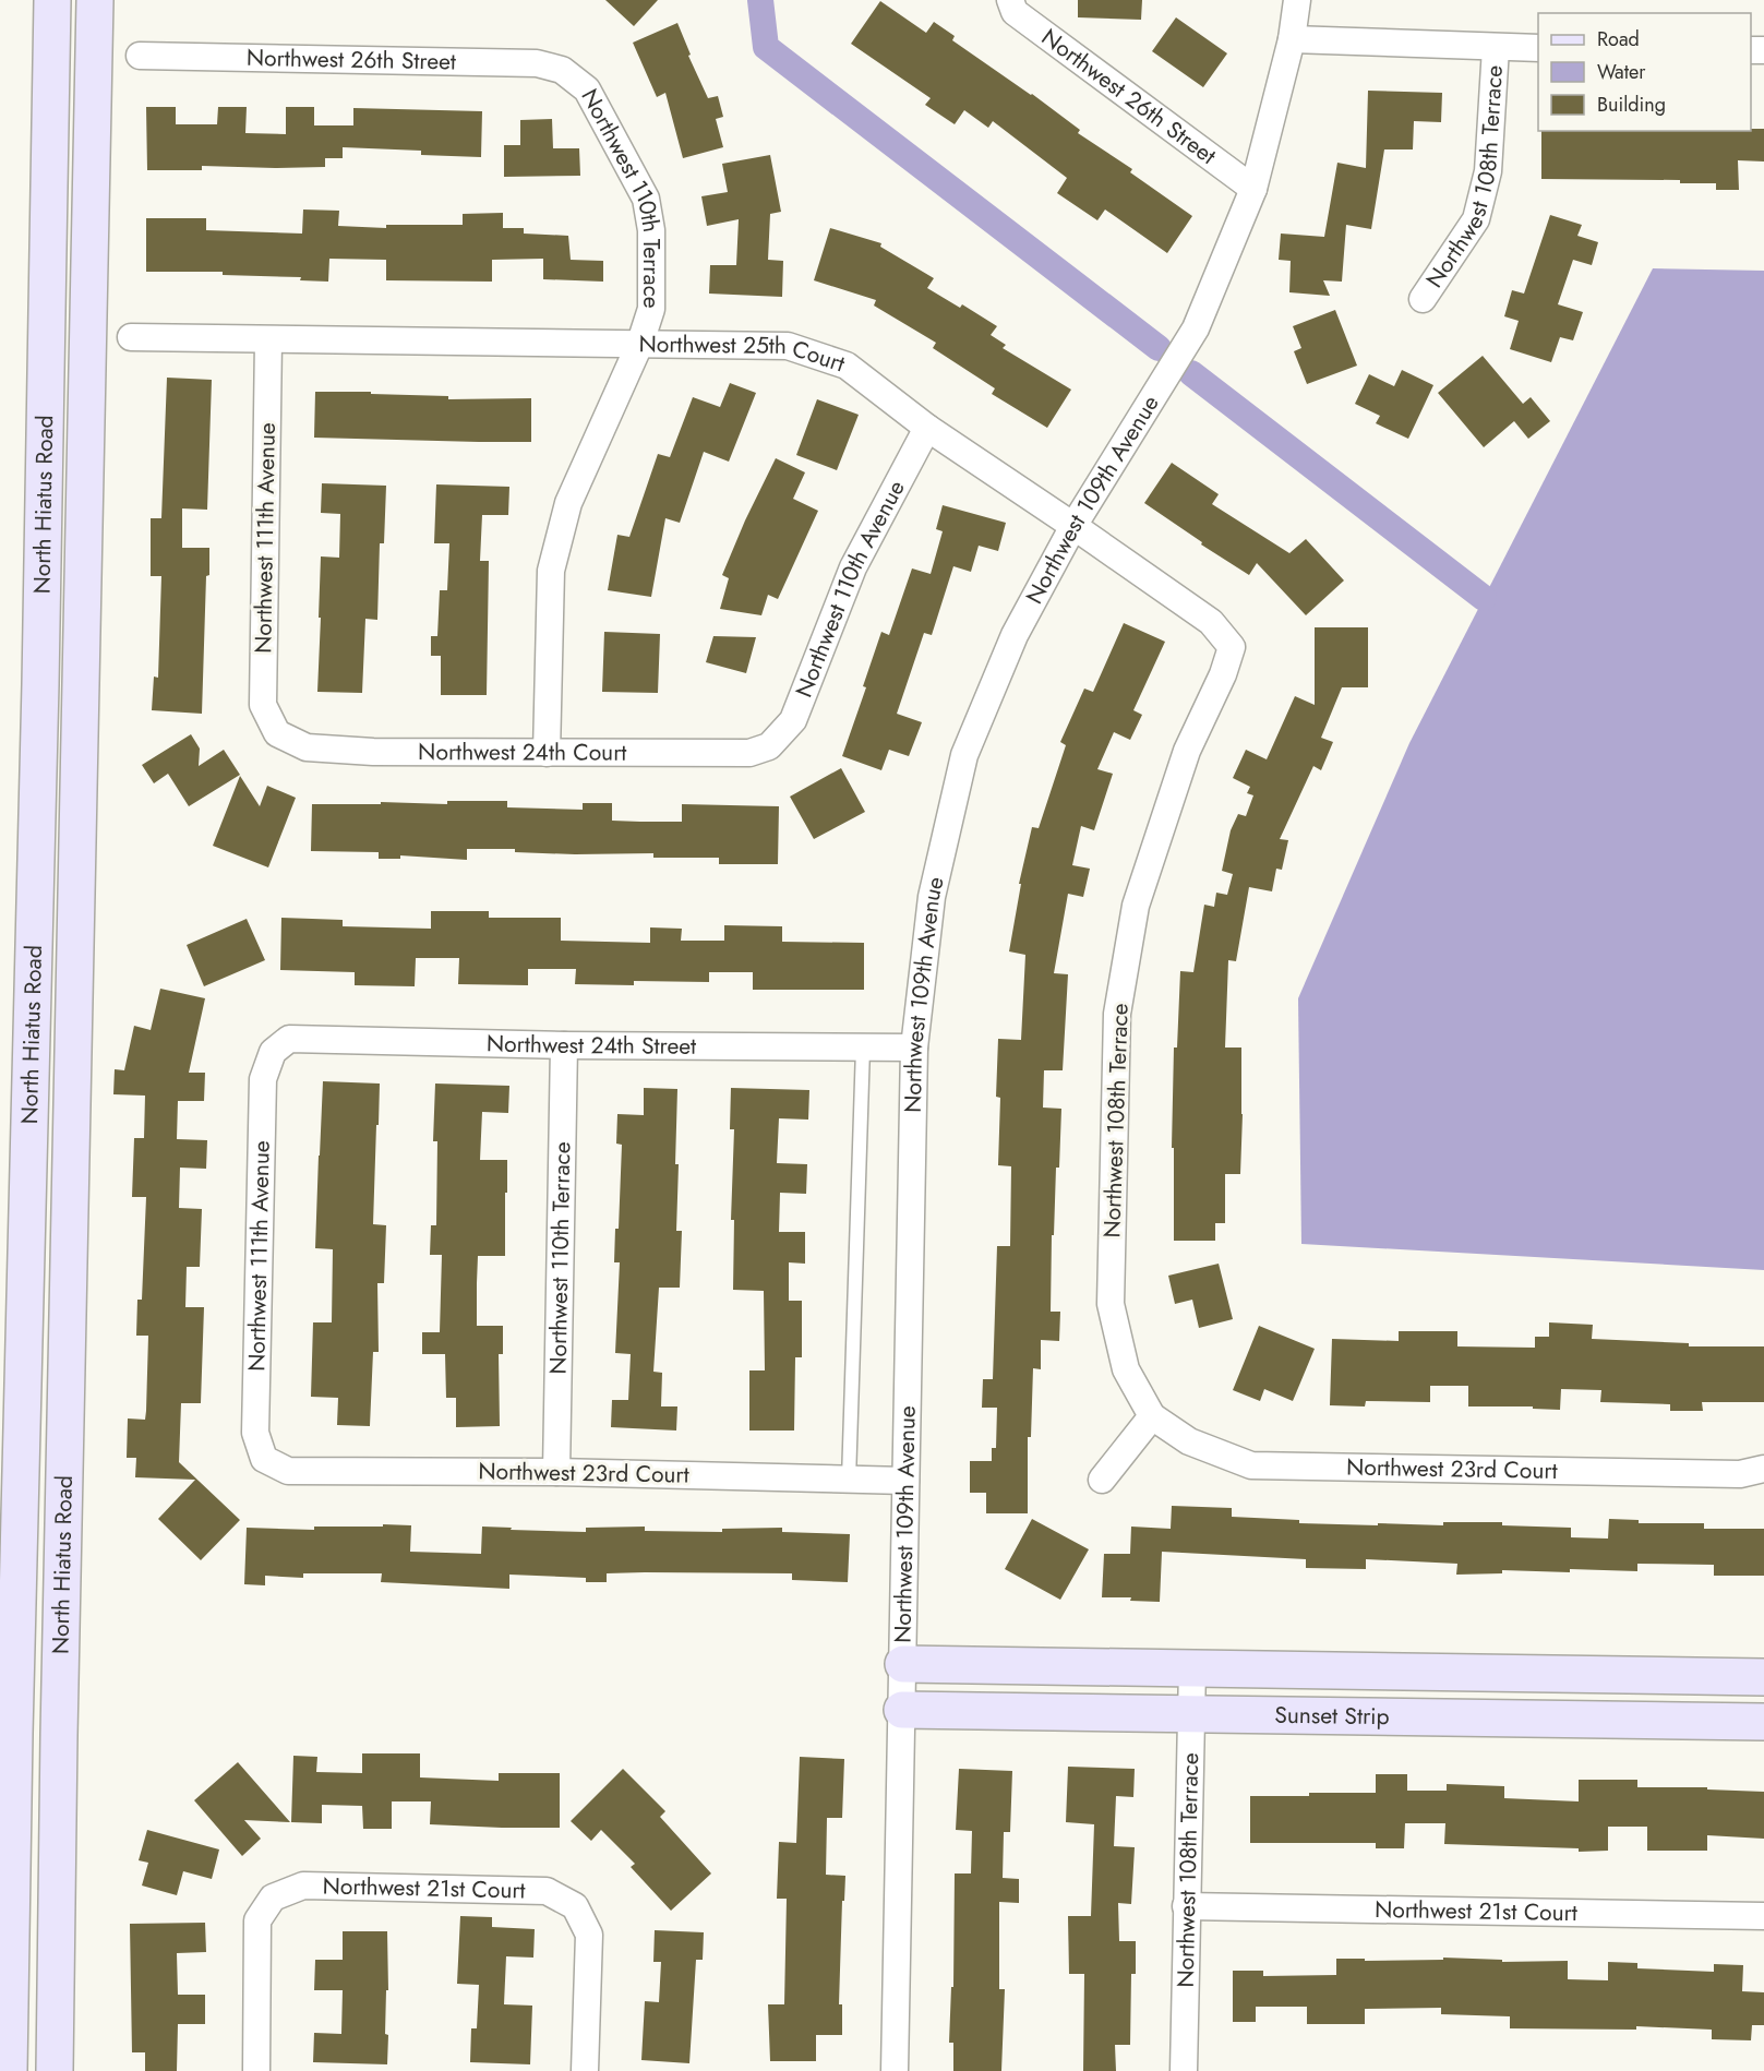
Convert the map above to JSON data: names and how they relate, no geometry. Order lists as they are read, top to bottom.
{
  "streets": {
    "main road": ["North Hiatus Road", "Sunset Strip"],
    "street": [
      "Northwest 26th Street",
      "Northwest 108th Terrace",
      "Northwest 110th Terrace",
      "Northwest 25th Court",
      "Northwest 109th Avenue",
      "Northwest 111th Avenue",
      "Northwest 110th Avenue",
      "Northwest 24th Court",
      "Northwest 24th Street",
      "Northwest 23rd Court",
      "Northwest 21st Court"
    ]
  },
  "crossings": [
    ["Northwest 26th Street", "Northwest 110th Terrace"],
    ["Northwest 26th Street", "Northwest 109th Avenue"],
    ["Northwest 108th Terrace", "Northwest 25th Court"],
    ["Northwest 108th Terrace", "Northwest 23rd Court"],
    ["Northwest 108th Terrace", "Sunset Strip"],
    ["Northwest 108th Terrace", "Northwest 21st Court"],
    ["Northwest 110th Terrace", "Northwest 25th Court"],
    ["Northwest 110th Terrace", "Northwest 24th Court"],
    ["Northwest 110th Terrace", "Northwest 24th Street"],
    ["Northwest 110th Terrace", "Northwest 23rd Court"],
    ["Northwest 25th Court", "Northwest 109th Avenue"],
    ["Northwest 25th Court", "Northwest 111th Avenue"],
    ["Northwest 25th Court", "Northwest 110th Avenue"],
    ["Northwest 109th Avenue", "Northwest 24th Street"],
    ["Northwest 109th Avenue", "Northwest 23rd Court"],
    ["Northwest 109th Avenue", "Sunset Strip"],
    ["Northwest 111th Avenue", "Northwest 24th Court"],
    ["Northwest 111th Avenue", "Northwest 24th Street"],
    ["Northwest 111th Avenue", "Northwest 23rd Court"],
    ["Northwest 110th Avenue", "Northwest 24th Court"]
  ],
  "legend": ["Road", "Water", "Building"]
}
